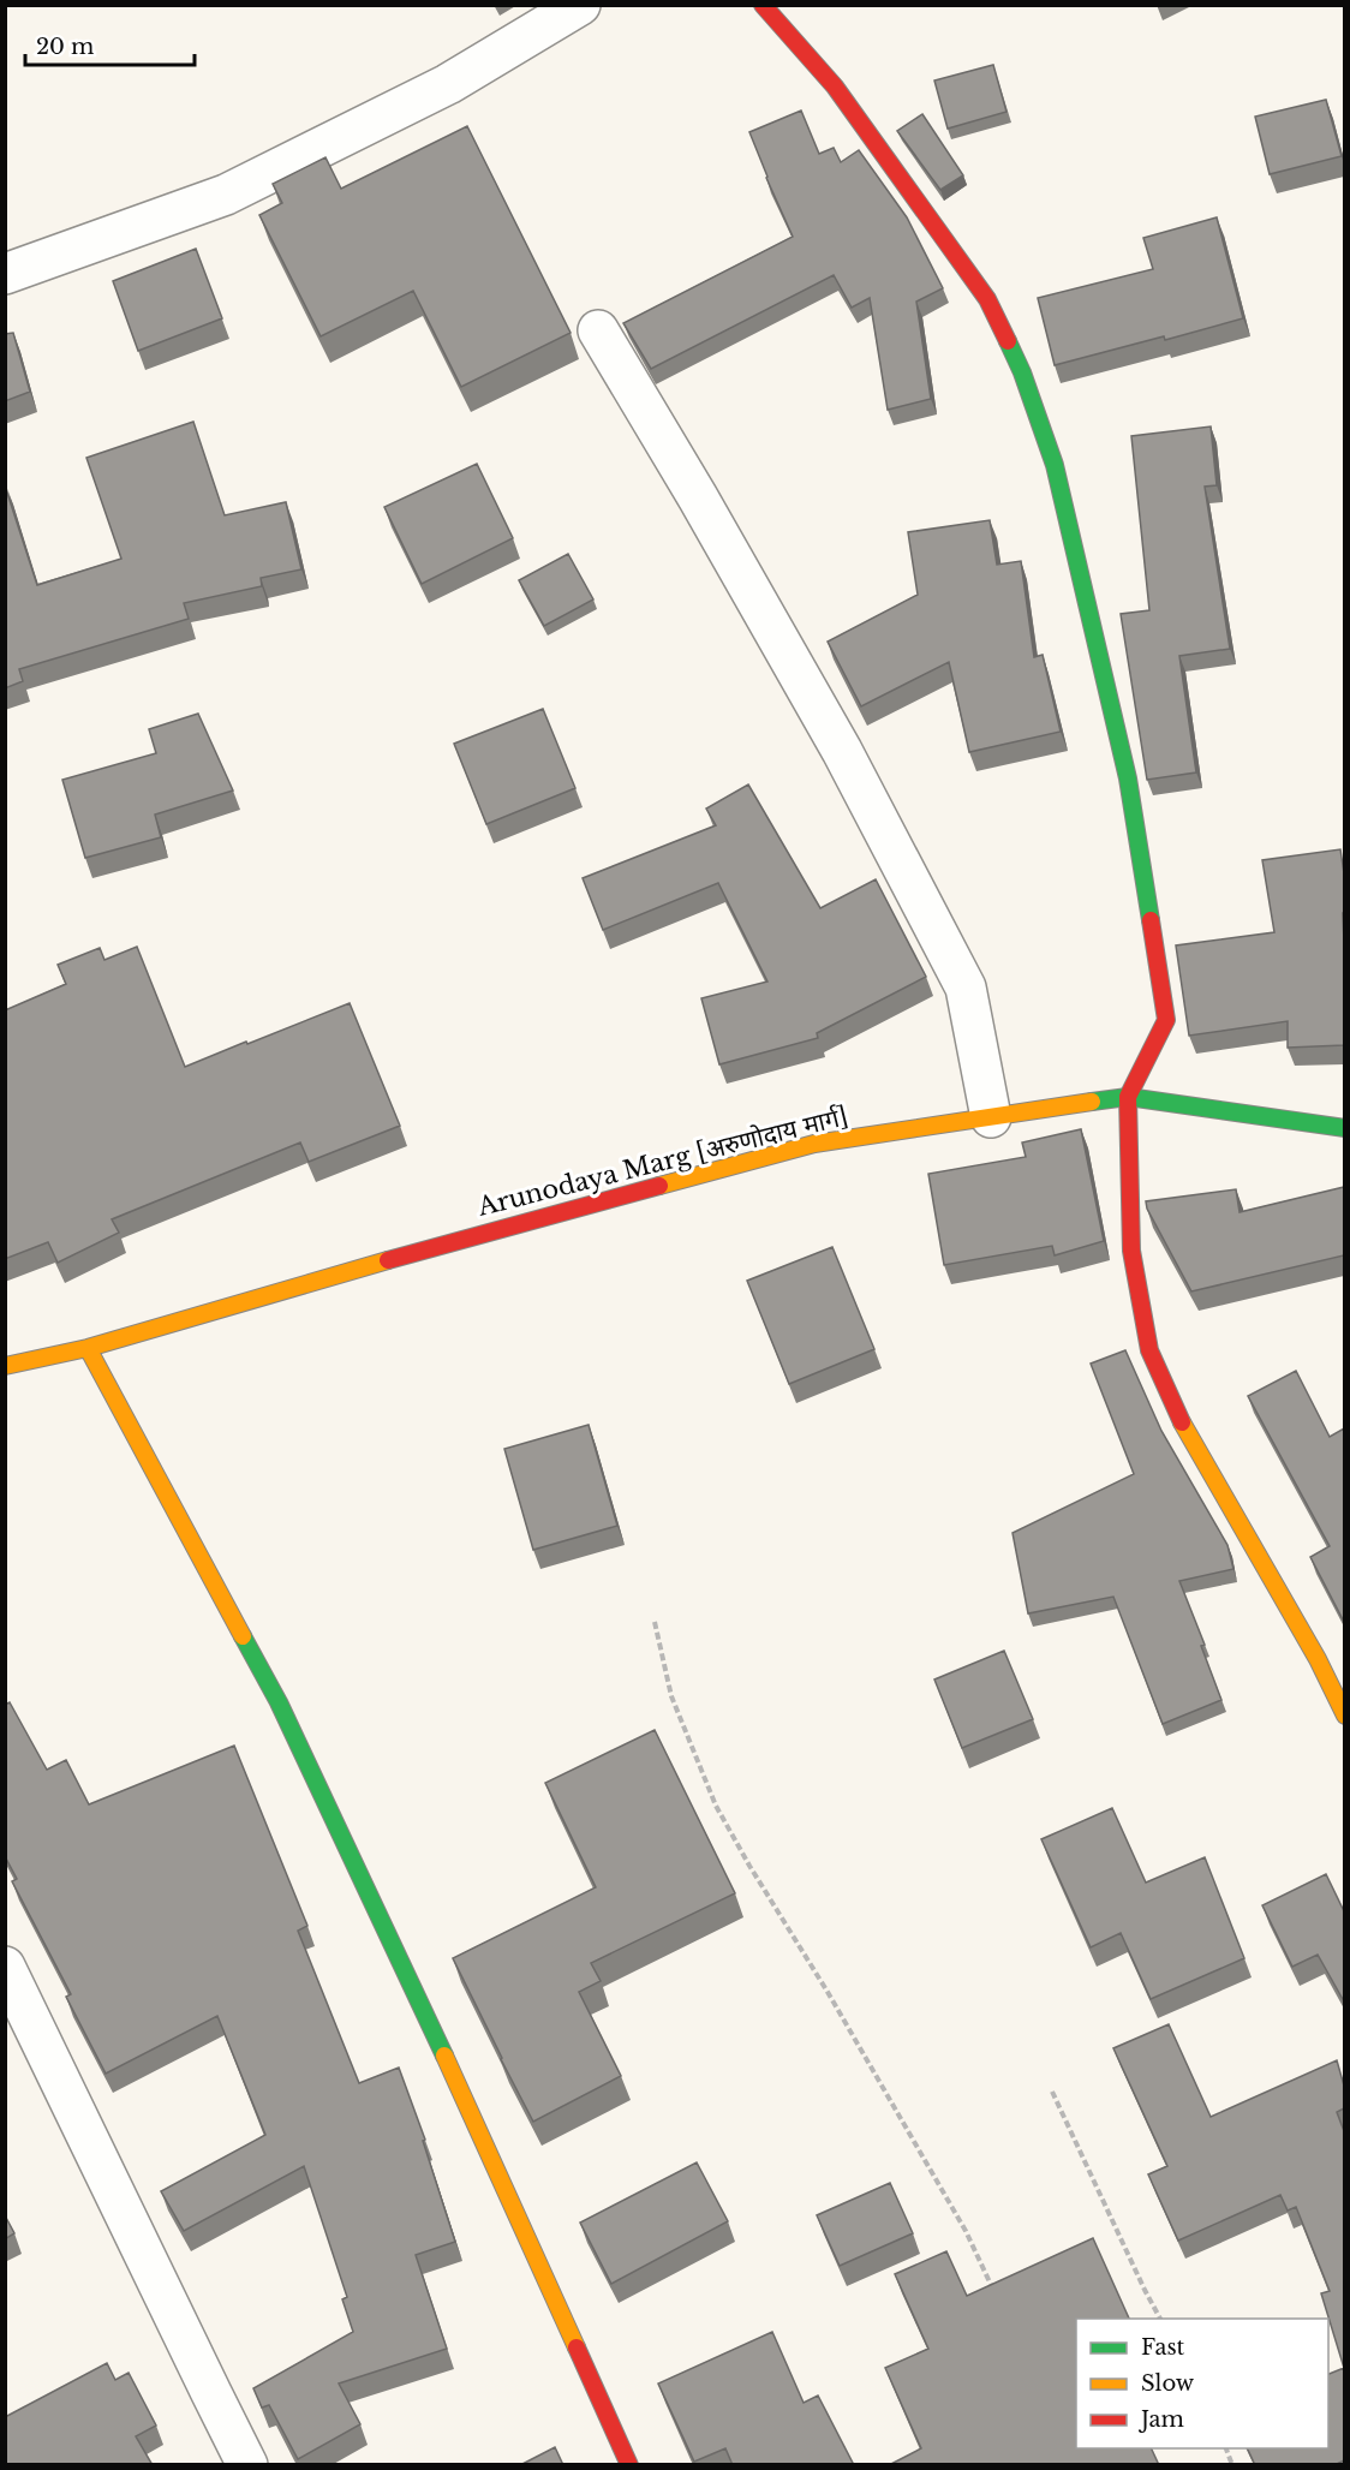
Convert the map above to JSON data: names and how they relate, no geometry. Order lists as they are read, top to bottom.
{
  "streets": {
    "street": ["Arunodaya Marg [अरुणोदा‍य मार्ग]"]
  },
  "legend": ["Fast", "Slow", "Jam"],
  "scale_bar": "20 m"
}
